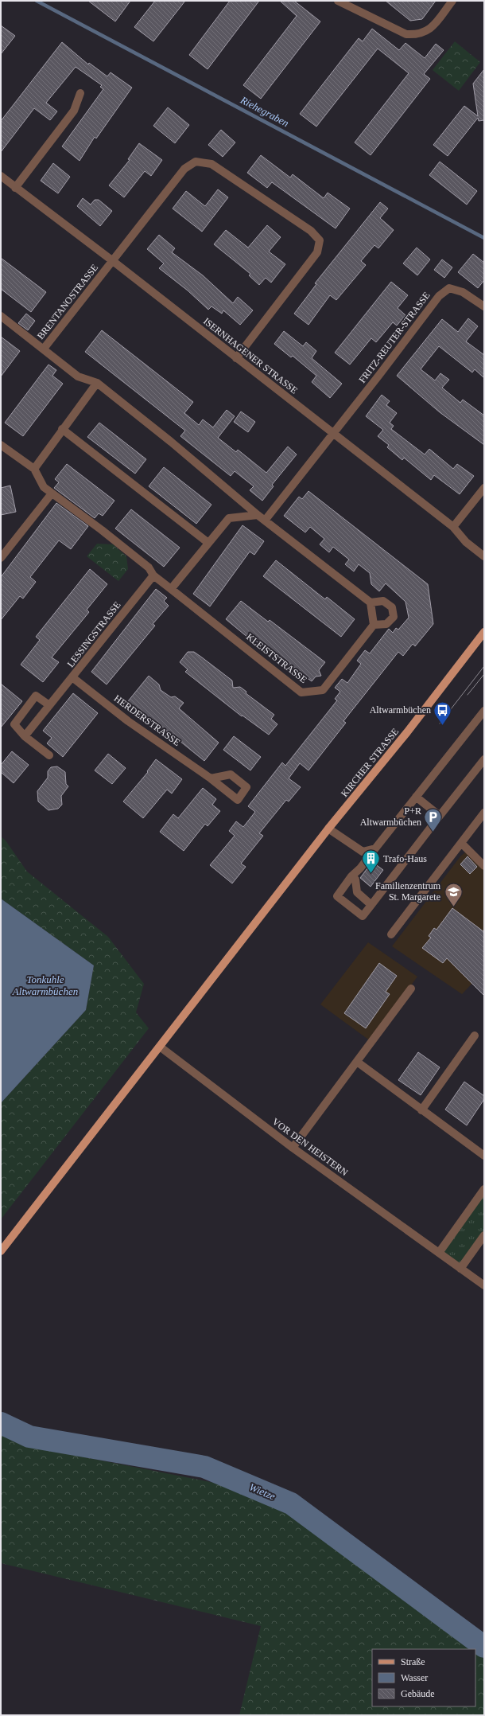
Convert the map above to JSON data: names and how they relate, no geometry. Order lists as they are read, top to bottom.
{
  "streets": {
    "main road": ["KIRCHER STRASSE"],
    "street": [
      "BRENTANOSTRASSE",
      "FRITZ-REUTER-STRASSE",
      "ISERNHAGENER STRASSE",
      "LESSINGSTRASSE",
      "KLEISTSTRASSE",
      "HERDERSTRASSE",
      "VOR DEN HEISTERN"
    ]
  },
  "crossings": [
    ["BRENTANOSTRASSE", "ISERNHAGENER STRASSE"],
    ["FRITZ-REUTER-STRASSE", "ISERNHAGENER STRASSE"],
    ["LESSINGSTRASSE", "HERDERSTRASSE"],
    ["KIRCHER STRASSE", "VOR DEN HEISTERN"]
  ],
  "water": ["Riehegraben", "Tonkuhle Altwarmbüchen", "Wietze"],
  "places": {
    "bus stop": ["Altwarmbüchen"],
    "parking": ["P+R Altwarmbüchen"],
    "building": ["Trafo-Haus"],
    "school or university": ["Familienzentrum St. Margarete"]
  },
  "legend": ["Straße", "Wasser", "Gebäude"]
}
